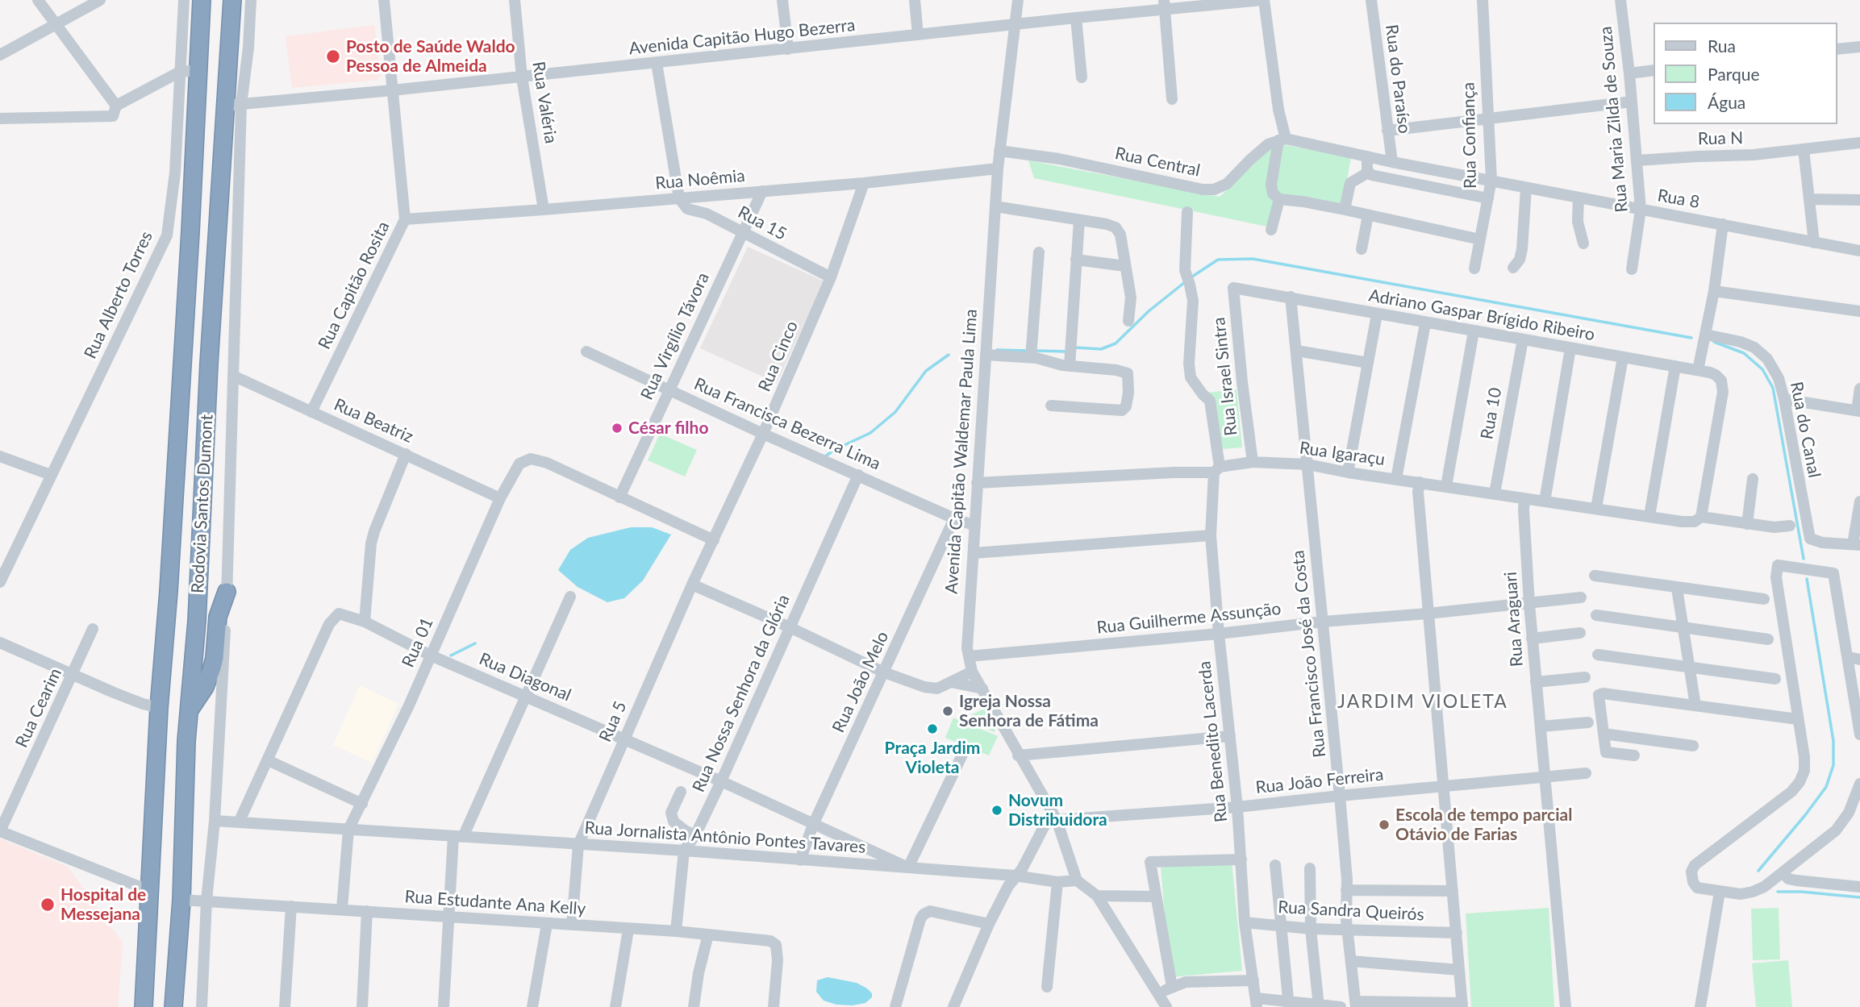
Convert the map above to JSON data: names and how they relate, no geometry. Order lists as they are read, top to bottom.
{
  "streets": {
    "highway": ["Rodovia Santos Dumont"],
    "street": [
      "Avenida Capitão Hugo Bezerra",
      "Rua do Paraíso",
      "Rua Valéria",
      "Rua Maria Zilda de Souza",
      "Rua Confiança",
      "Rua N",
      "Rua Central",
      "Rua Noêmia",
      "Rua 8",
      "Rua 15",
      "Rua Capitão Rosita",
      "Rua Alberto Torres",
      "Adriano Gaspar Brígido Ribeiro",
      "Rua Virgílio Távora",
      "Rua Cinco",
      "Rua Israel Sintra",
      "Rua 10",
      "Rua Beatriz",
      "Rua Francisca Bezerra Lima",
      "Rua do Canal",
      "Avenida Capitão Waldemar Paula Lima",
      "Rua Igaraçu",
      "Rua Guilherme Assunção",
      "Rua Araguari",
      "Rua 01",
      "Rua Francisco José da Costa",
      "Rua Diagonal",
      "Rua João Melo",
      "Rua Nossa Senhora da Glória",
      "Rua Cearim",
      "Rua 5",
      "Rua Benedito Lacerda",
      "Rua João Ferreira",
      "Rua Jornalista Antônio Pontes Tavares",
      "Rua Estudante Ana Kelly",
      "Rua Sandra Queirós"
    ]
  },
  "crossings": [
    ["Avenida Capitão Hugo Bezerra", "Rua Valéria"],
    ["Avenida Capitão Hugo Bezerra", "Rua Capitão Rosita"],
    ["Avenida Capitão Hugo Bezerra", "Avenida Capitão Waldemar Paula Lima"],
    ["Avenida Capitão Hugo Bezerra", "Rodovia Santos Dumont"],
    ["Rua Valéria", "Rua Noêmia"],
    ["Rua Maria Zilda de Souza", "Rua N"],
    ["Rua Maria Zilda de Souza", "Rua 8"],
    ["Rua Confiança", "Rua 8"],
    ["Rua Central", "Avenida Capitão Waldemar Paula Lima"],
    ["Rua Noêmia", "Rua 15"],
    ["Rua Noêmia", "Rua Capitão Rosita"],
    ["Rua Noêmia", "Rua Virgílio Távora"],
    ["Rua Noêmia", "Rua Cinco"],
    ["Rua Noêmia", "Avenida Capitão Waldemar Paula Lima"],
    ["Rua 15", "Rua Virgílio Távora"],
    ["Rua 15", "Rua Cinco"],
    ["Rua Capitão Rosita", "Rua Beatriz"],
    ["Adriano Gaspar Brígido Ribeiro", "Rua Israel Sintra"],
    ["Adriano Gaspar Brígido Ribeiro", "Rua 10"],
    ["Adriano Gaspar Brígido Ribeiro", "Rua Igaraçu"],
    ["Adriano Gaspar Brígido Ribeiro", "Rua Francisco José da Costa"],
    ["Rua Virgílio Távora", "Rua Francisca Bezerra Lima"],
    ["Rua Virgílio Távora", "Rua 01"],
    ["Rua Cinco", "Rua Francisca Bezerra Lima"],
    ["Rua Cinco", "Rua 5"],
    ["Rua Israel Sintra", "Rua Igaraçu"],
    ["Rua 10", "Rua Igaraçu"],
    ["Rua Beatriz", "Rua 01"],
    ["Rua Francisca Bezerra Lima", "Avenida Capitão Waldemar Paula Lima"],
    ["Rua Francisca Bezerra Lima", "Rua João Melo"],
    ["Rua Francisca Bezerra Lima", "Rua Nossa Senhora da Glória"],
    ["Avenida Capitão Waldemar Paula Lima", "Rua Igaraçu"],
    ["Avenida Capitão Waldemar Paula Lima", "Rua Guilherme Assunção"],
    ["Avenida Capitão Waldemar Paula Lima", "Rua João Ferreira"],
    ["Avenida Capitão Waldemar Paula Lima", "Rua Jornalista Antônio Pontes Tavares"],
    ["Rua Igaraçu", "Rua Araguari"],
    ["Rua Igaraçu", "Rua Francisco José da Costa"],
    ["Rua Igaraçu", "Rua Benedito Lacerda"],
    ["Rodovia Santos Dumont", "Rua Estudante Ana Kelly"],
    ["Rua Guilherme Assunção", "Rua Araguari"],
    ["Rua Guilherme Assunção", "Rua Francisco José da Costa"],
    ["Rua Guilherme Assunção", "Rua Benedito Lacerda"],
    ["Rua Araguari", "Rua João Ferreira"],
    ["Rua 01", "Rua Diagonal"],
    ["Rua 01", "Rua Jornalista Antônio Pontes Tavares"],
    ["Rua Francisco José da Costa", "Rua João Ferreira"],
    ["Rua Francisco José da Costa", "Rua Sandra Queirós"],
    ["Rua Diagonal", "Rua João Melo"],
    ["Rua Diagonal", "Rua Nossa Senhora da Glória"],
    ["Rua Diagonal", "Rua 5"],
    ["Rua Diagonal", "Rua Jornalista Antônio Pontes Tavares"],
    ["Rua João Melo", "Rua Jornalista Antônio Pontes Tavares"],
    ["Rua Nossa Senhora da Glória", "Rua Jornalista Antônio Pontes Tavares"],
    ["Rua 5", "Rua Jornalista Antônio Pontes Tavares"],
    ["Rua 5", "Rua Estudante Ana Kelly"],
    ["Rua Benedito Lacerda", "Rua João Ferreira"],
    ["Rua Benedito Lacerda", "Rua Sandra Queirós"]
  ],
  "districts": ["JARDIM VIOLETA"],
  "places": [
    "Posto de Saúde Waldo Pessoa de Almeida",
    "César filho",
    "Igreja Nossa Senhora de Fátima",
    "Praça Jardim Violeta",
    "Novum Distribuidora",
    "Escola de tempo parcial Otávio de Farias",
    "Hospital de Messejana"
  ],
  "legend": ["Rua", "Parque", "Água"]
}
